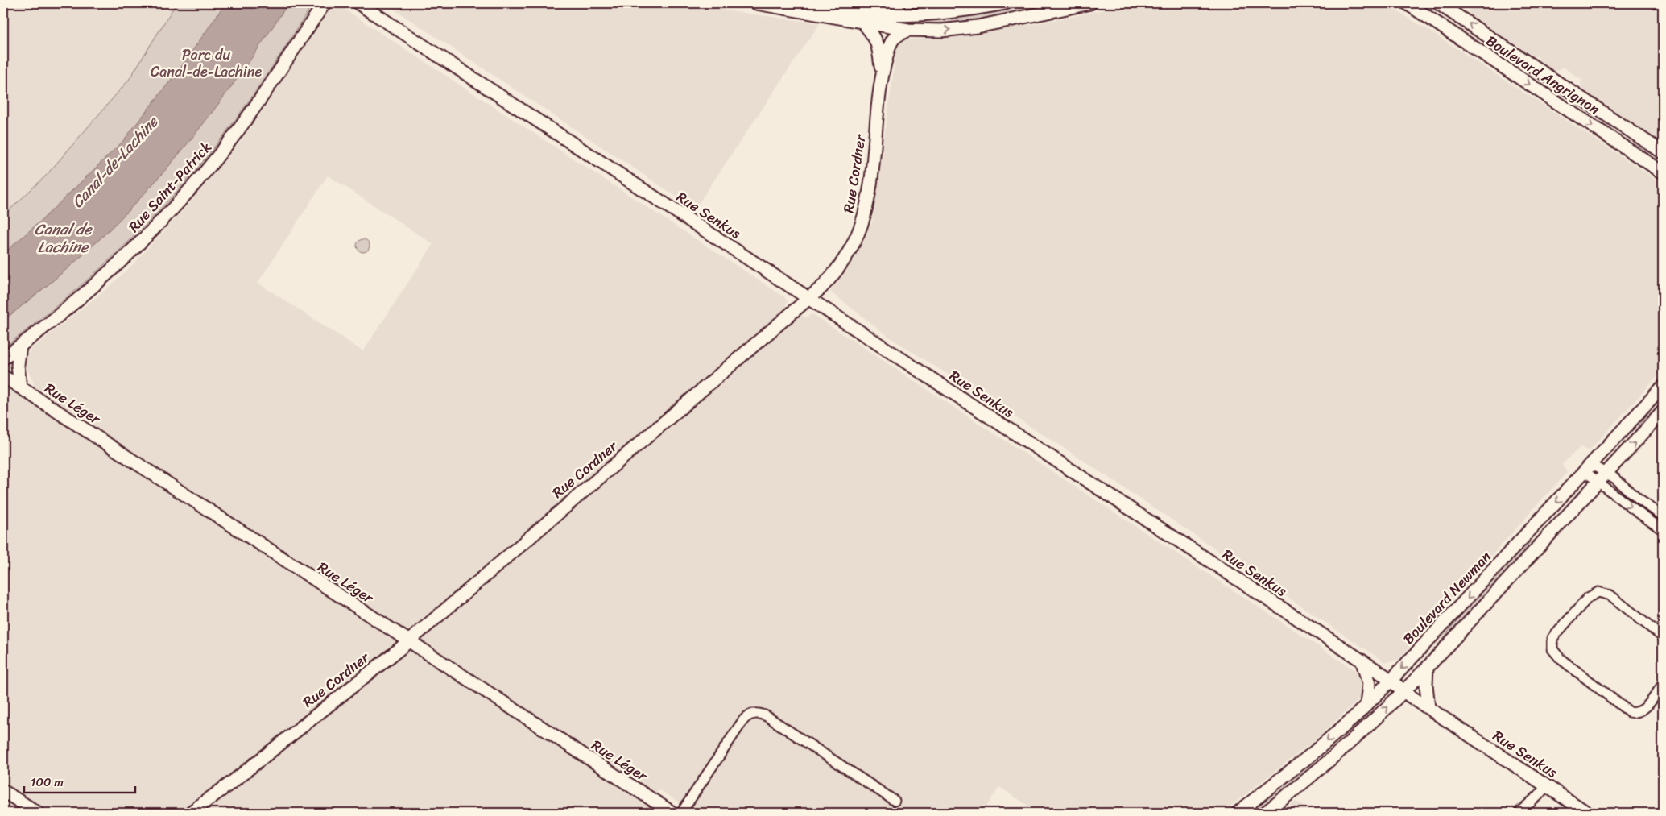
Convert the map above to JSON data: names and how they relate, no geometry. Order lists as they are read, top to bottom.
{
  "streets": {
    "street": [
      "Boulevard Angrignon",
      "Rue Cordner",
      "Rue Saint-Patrick",
      "Rue Senkus",
      "Rue Léger",
      "Boulevard Newman"
    ]
  },
  "crossings": [
    ["Rue Cordner", "Rue Senkus"],
    ["Rue Cordner", "Rue Léger"],
    ["Rue Senkus", "Boulevard Newman"]
  ],
  "water": ["Canal-de-Lachine", "Canal de Lachine"],
  "parks": ["Parc du Canal-de-Lachine"],
  "scale_bar": "100 m"
}
